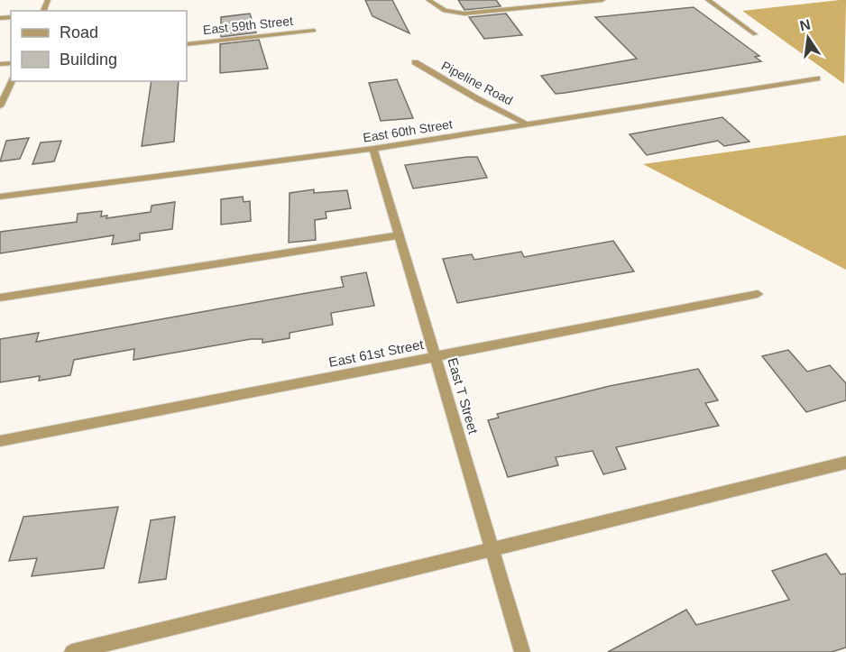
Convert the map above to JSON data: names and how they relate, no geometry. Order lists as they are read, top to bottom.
{
  "streets": {
    "street": [
      "East 59th Street",
      "Pipeline Road",
      "East 60th Street",
      "East 61st Street",
      "East T Street"
    ]
  },
  "crossings": [
    ["Pipeline Road", "East 60th Street"],
    ["East 60th Street", "East T Street"],
    ["East 61st Street", "East T Street"]
  ],
  "legend": ["Road", "Building"],
  "north": "top"
}
